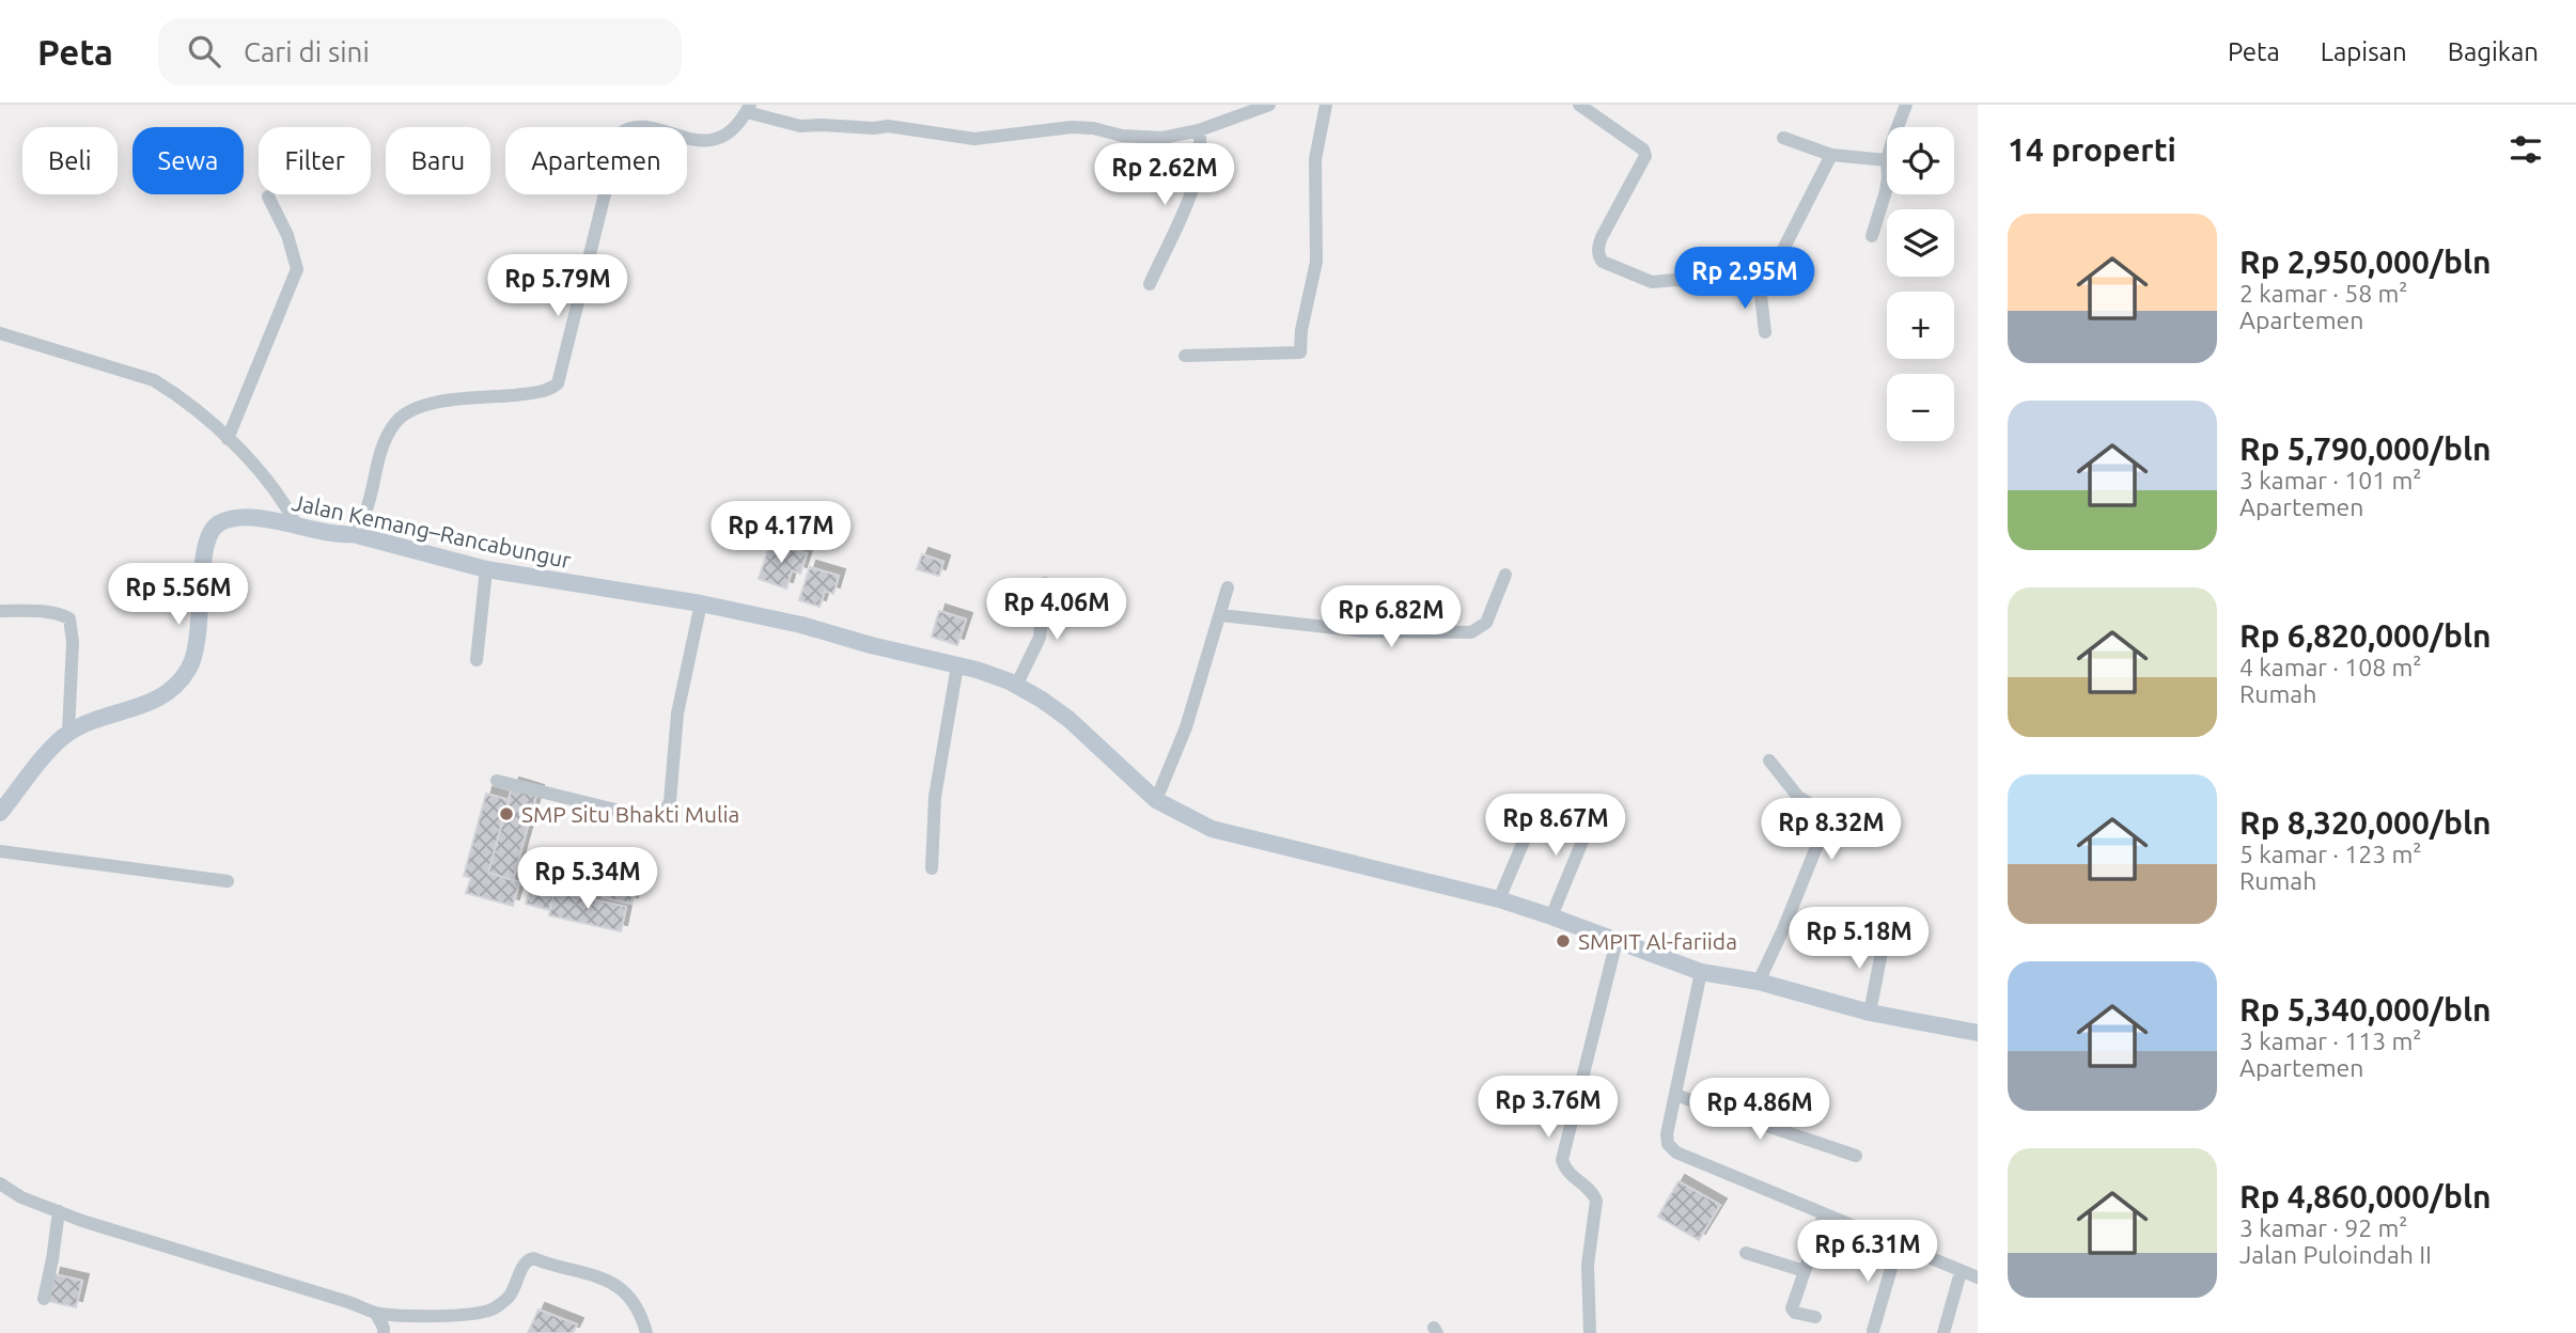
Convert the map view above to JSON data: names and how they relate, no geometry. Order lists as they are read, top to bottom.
{
  "streets": {
    "street": ["Jalan Kemang–Rancabungur"]
  },
  "places": ["SMP Situ Bhakti Mulia", "SMPIT Al-fariida"],
  "page": {
    "header": "Peta",
    "search": "Cari di sini",
    "nav": ["Peta", "Lapisan", "Bagikan"],
    "heading": "14 properti",
    "map_buttons": ["+", "−"],
    "chip": [
      "Beli",
      "Sewa",
      "Filter",
      "Baru",
      "Apartemen"
    ],
    "price": [
      "Rp 2.62M",
      "Rp 2.95M",
      "Rp 5.79M",
      "Rp 4.17M",
      "Rp 5.56M",
      "Rp 4.06M",
      "Rp 6.82M",
      "Rp 8.67M",
      "Rp 8.32M",
      "Rp 5.34M",
      "Rp 5.18M",
      "Rp 3.76M",
      "Rp 4.86M",
      "Rp 6.31M"
    ],
    "list": [
      {
        "name": "Rp 2,950,000/bln",
        "note": "2 kamar · 58 m² · Apartemen"
      },
      {
        "name": "Rp 5,790,000/bln",
        "note": "3 kamar · 101 m² · Apartemen"
      },
      {
        "name": "Rp 6,820,000/bln",
        "note": "4 kamar · 108 m² · Rumah"
      },
      {
        "name": "Rp 8,320,000/bln",
        "note": "5 kamar · 123 m² · Rumah"
      },
      {
        "name": "Rp 5,340,000/bln",
        "note": "3 kamar · 113 m² · Apartemen"
      },
      {
        "name": "Rp 4,860,000/bln",
        "note": "3 kamar · 92 m² · Jalan Puloindah II"
      }
    ]
  }
}
